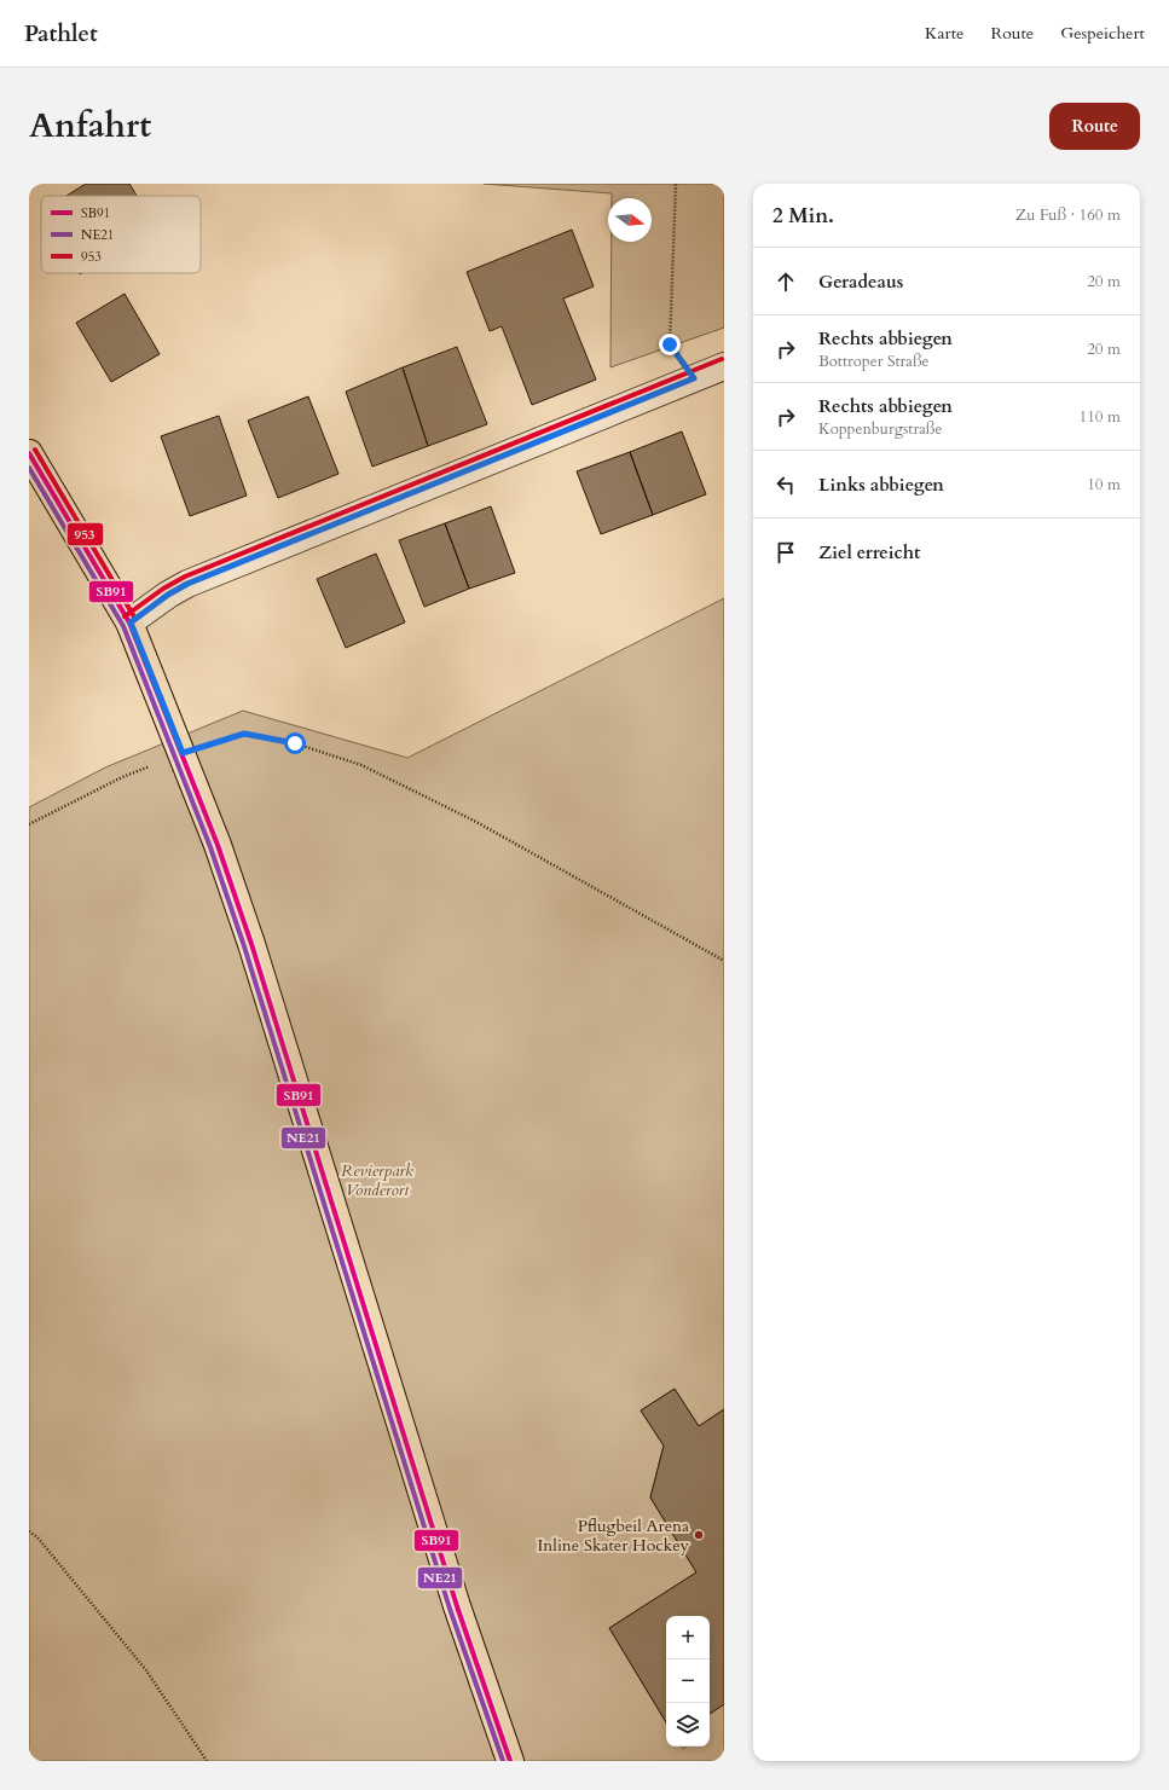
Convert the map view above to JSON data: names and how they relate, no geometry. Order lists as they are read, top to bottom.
{
  "parks": ["Revierpark Vonderort"],
  "places": ["Pflugbeil Arena Inline Skater Hockey"],
  "lines": ["transit line 953", "transit line SB91", "transit line NE21"],
  "legend": ["SB91", "NE21", "953"],
  "north": "right",
  "page": {
    "header": "Pathlet",
    "nav": ["Karte", "Route", "Gespeichert"],
    "title": "Anfahrt",
    "buttons": "Route",
    "heading": ["2 Min.", "Zu Fuß · 160 m"],
    "list": [
      ["Geradeaus", "20 m"],
      ["Rechts abbiegen", "Bottroper Straße", "20 m"],
      ["Rechts abbiegen", "Koppenburgstraße", "110 m"],
      ["Links abbiegen", "10 m"],
      "Ziel erreicht"
    ],
    "map_buttons": ["+", "−"]
  }
}
